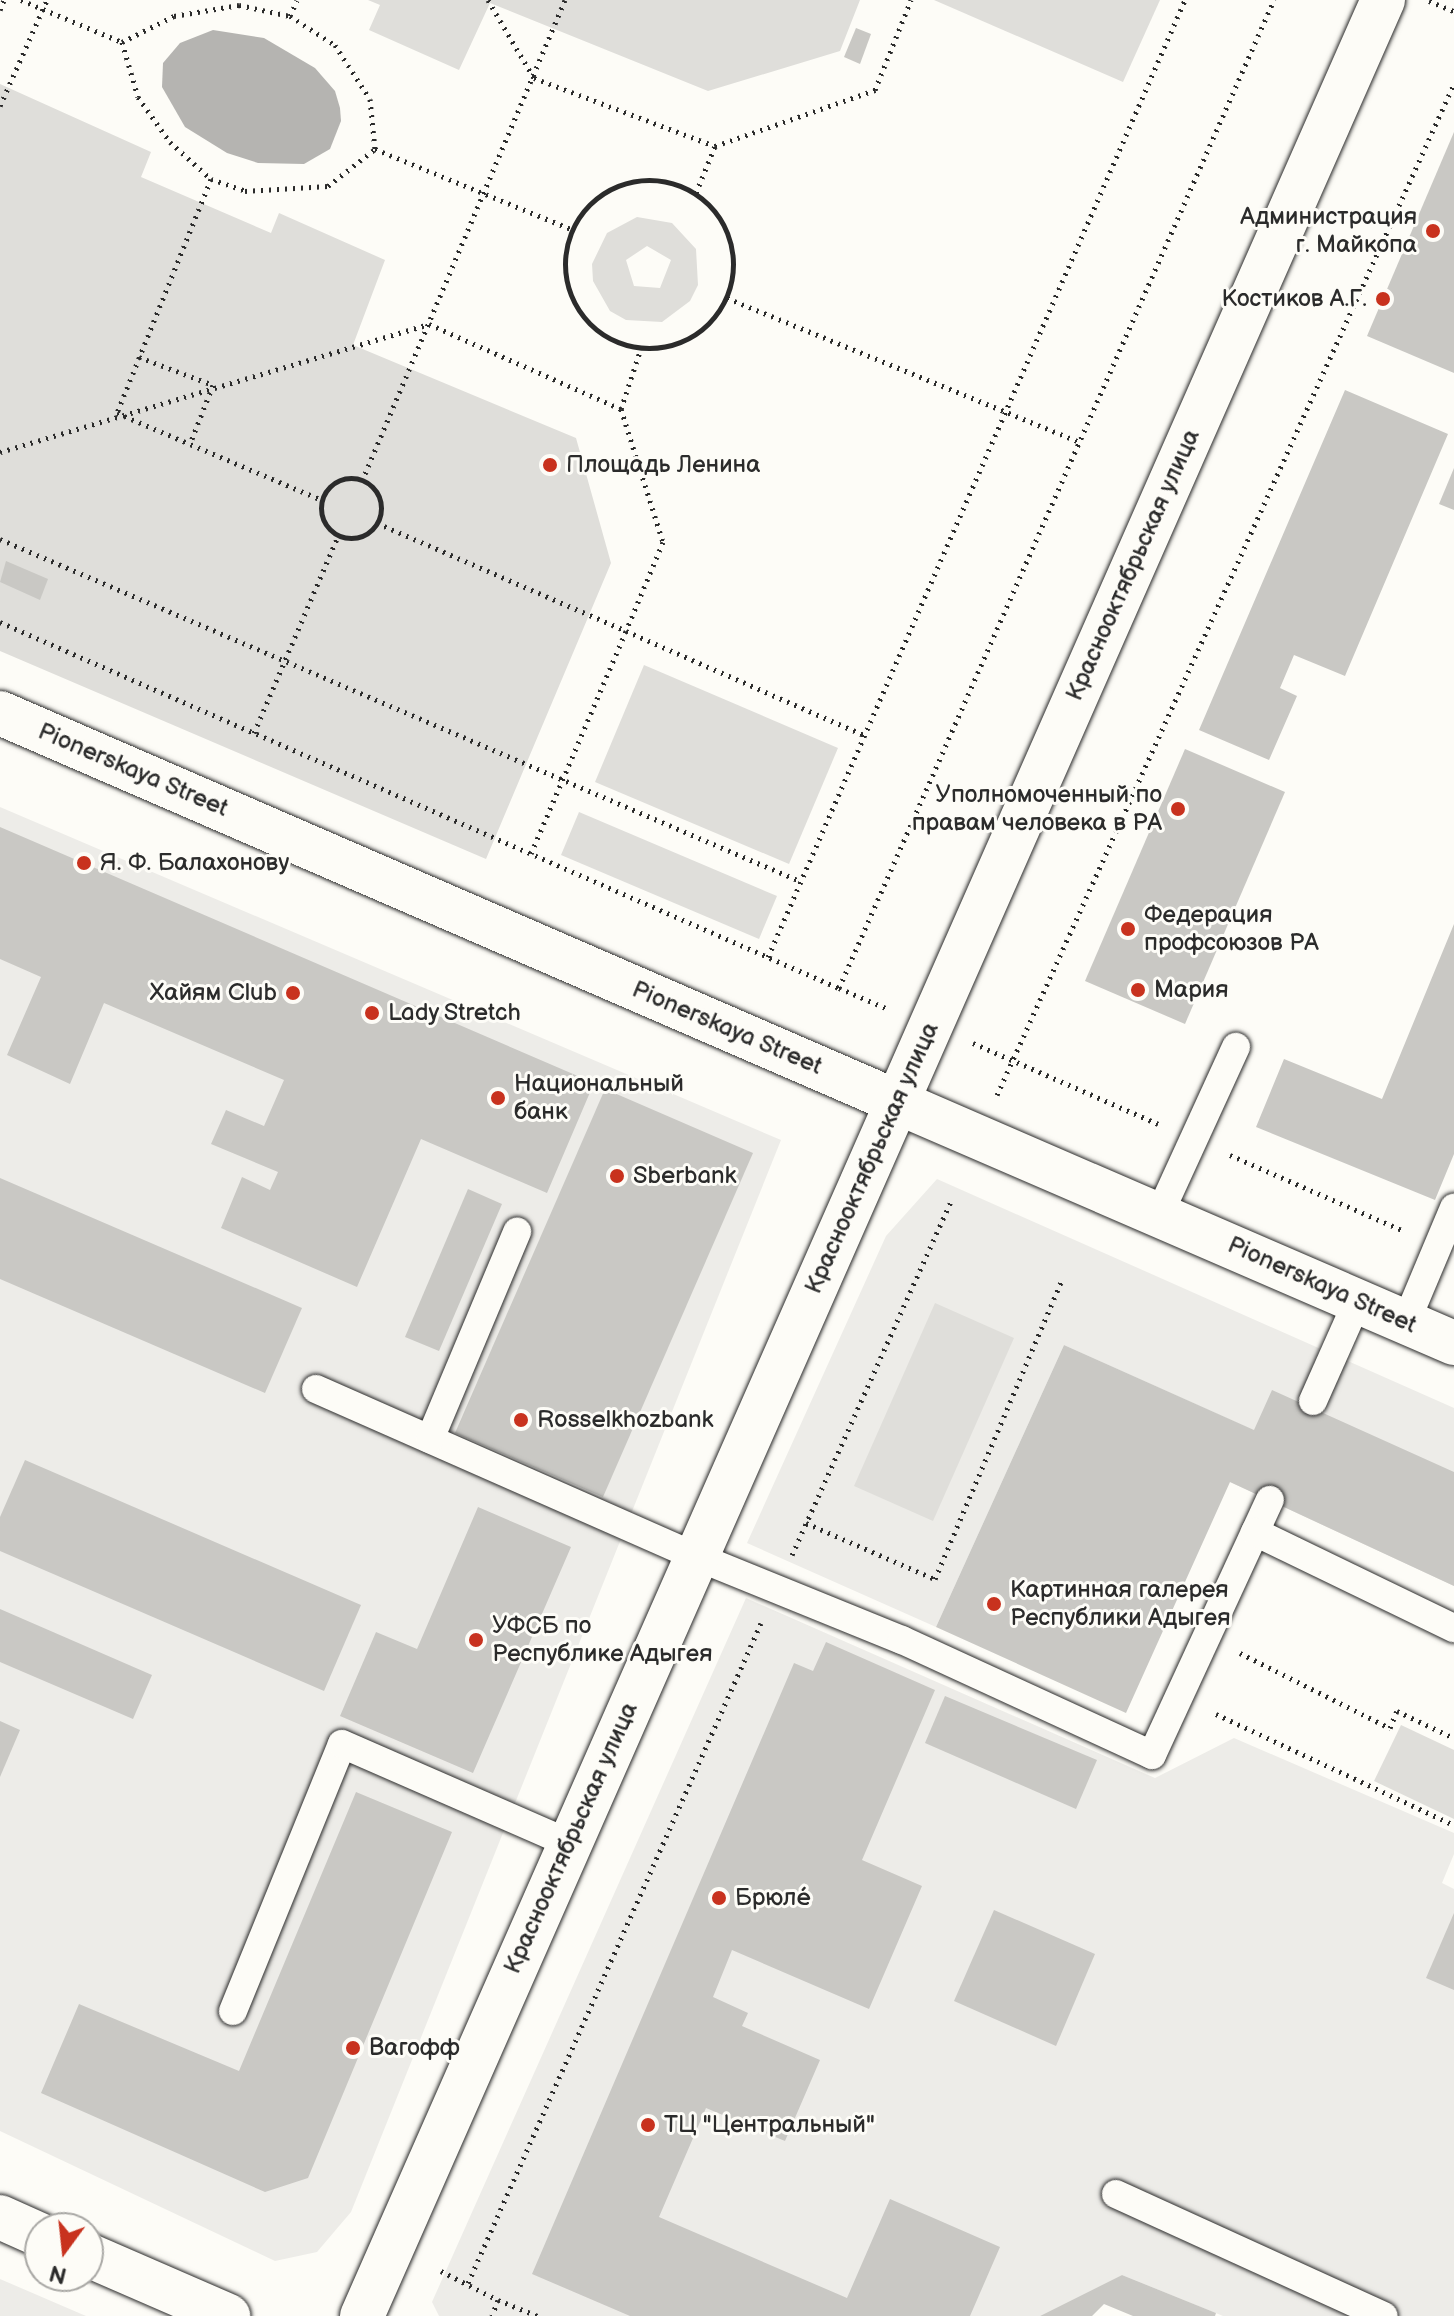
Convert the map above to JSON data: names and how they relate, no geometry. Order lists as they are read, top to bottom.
{
  "streets": {
    "main road": ["Краснооктябрьская улица", "Pionerskaya Street"]
  },
  "crossings": [
    ["Краснооктябрьская улица", "Pionerskaya Street"]
  ],
  "places": [
    "Администрация г. Майкопа",
    "Костиков А.Г.",
    "Площадь Ленина",
    "Уполномоченный по правам человека в РА",
    "Я. Ф. Балахонову",
    "Федерация профсоюзов РА",
    "Мария",
    "Хайям Club",
    "Lady Stretch",
    "Национальный банк",
    "Sberbank",
    "Rosselkhozbank",
    "Картинная галерея Республики Адыгея",
    "УФСБ по Республике Адыгея",
    "Брюлé",
    "Вагофф",
    "ТЦ \"Центральный\""
  ],
  "north": "bottom"
}
